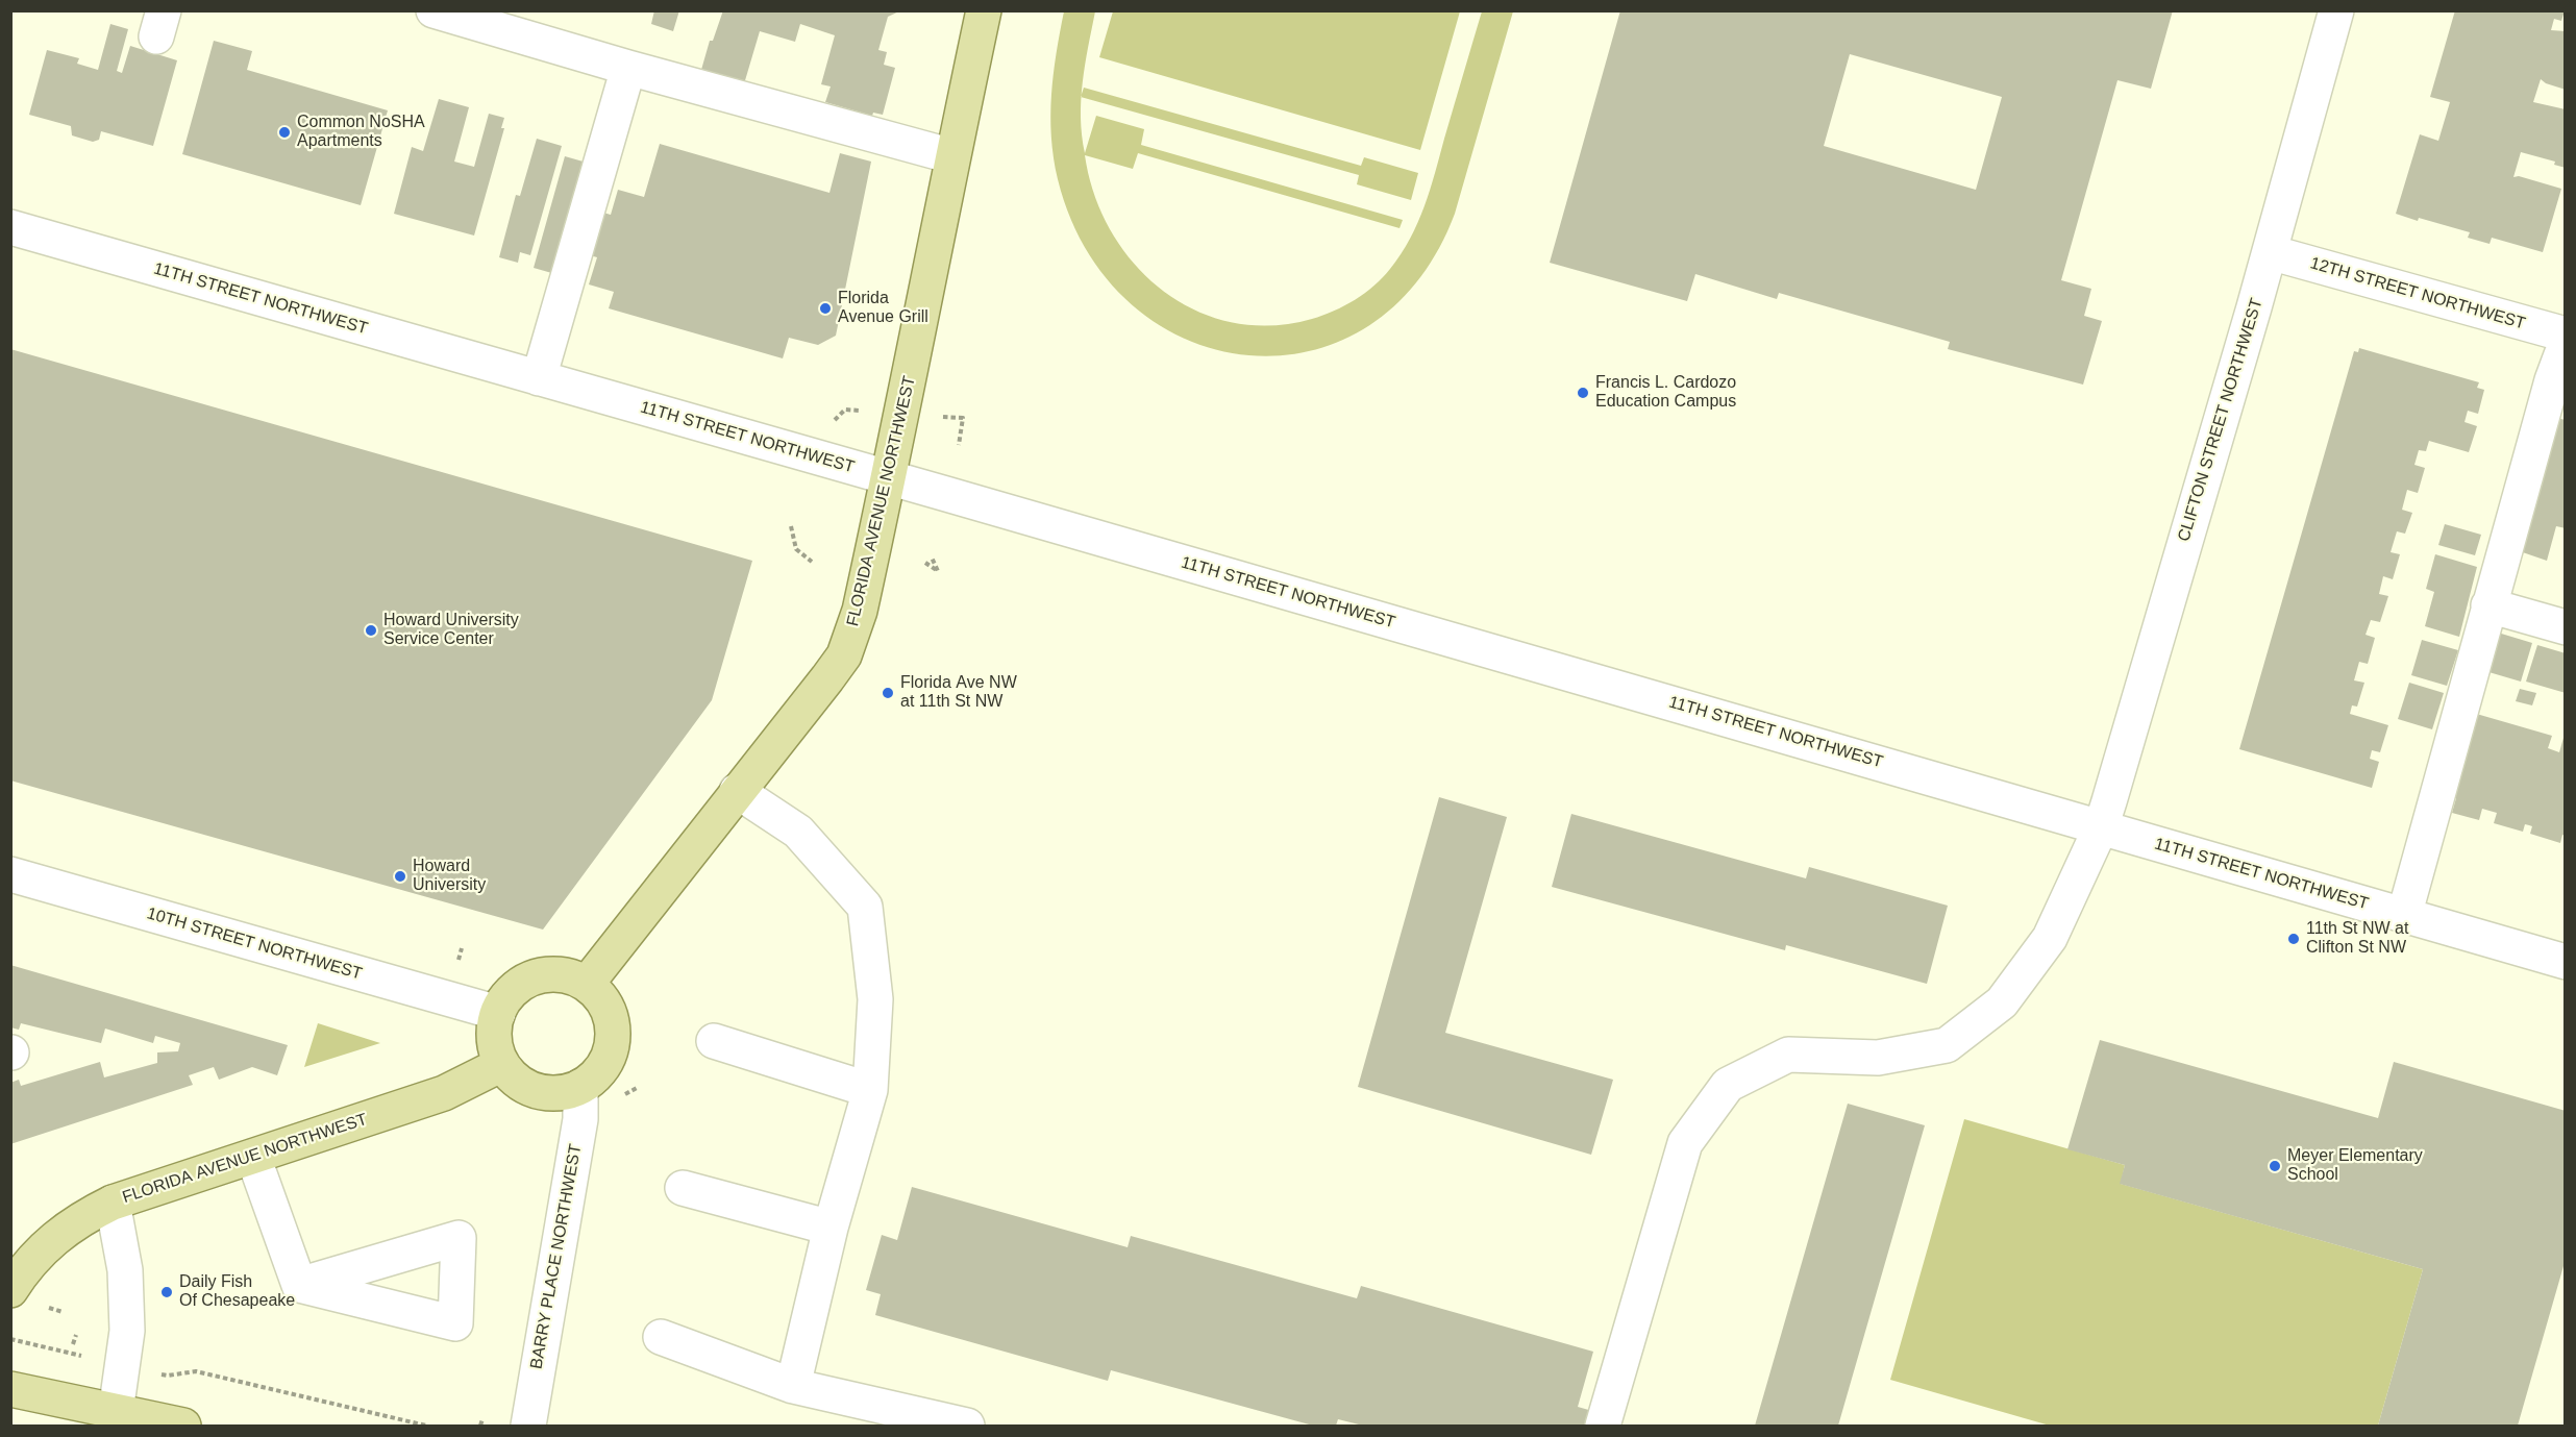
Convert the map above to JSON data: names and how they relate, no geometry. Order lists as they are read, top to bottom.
{
  "streets": {
    "main road": ["FLORIDA AVENUE NORTHWEST"],
    "street": [
      "12TH STREET NORTHWEST",
      "11TH STREET NORTHWEST",
      "CLIFTON STREET NORTHWEST",
      "10TH STREET NORTHWEST",
      "BARRY PLACE NORTHWEST"
    ]
  },
  "crossings": [
    ["12TH STREET NORTHWEST", "CLIFTON STREET NORTHWEST"],
    ["11TH STREET NORTHWEST", "CLIFTON STREET NORTHWEST"],
    ["11TH STREET NORTHWEST", "FLORIDA AVENUE NORTHWEST"],
    ["FLORIDA AVENUE NORTHWEST", "10TH STREET NORTHWEST"],
    ["FLORIDA AVENUE NORTHWEST", "BARRY PLACE NORTHWEST"],
    ["10TH STREET NORTHWEST", "BARRY PLACE NORTHWEST"]
  ],
  "places": [
    "Common NoSHA Apartments",
    "Florida Avenue Grill",
    "Francis L. Cardozo Education Campus",
    "Howard University Service Center",
    "Florida Ave NW at 11th St NW",
    "Howard University",
    "11th St NW at Clifton St NW",
    "Meyer Elementary School",
    "Daily Fish Of Chesapeake"
  ]
}
